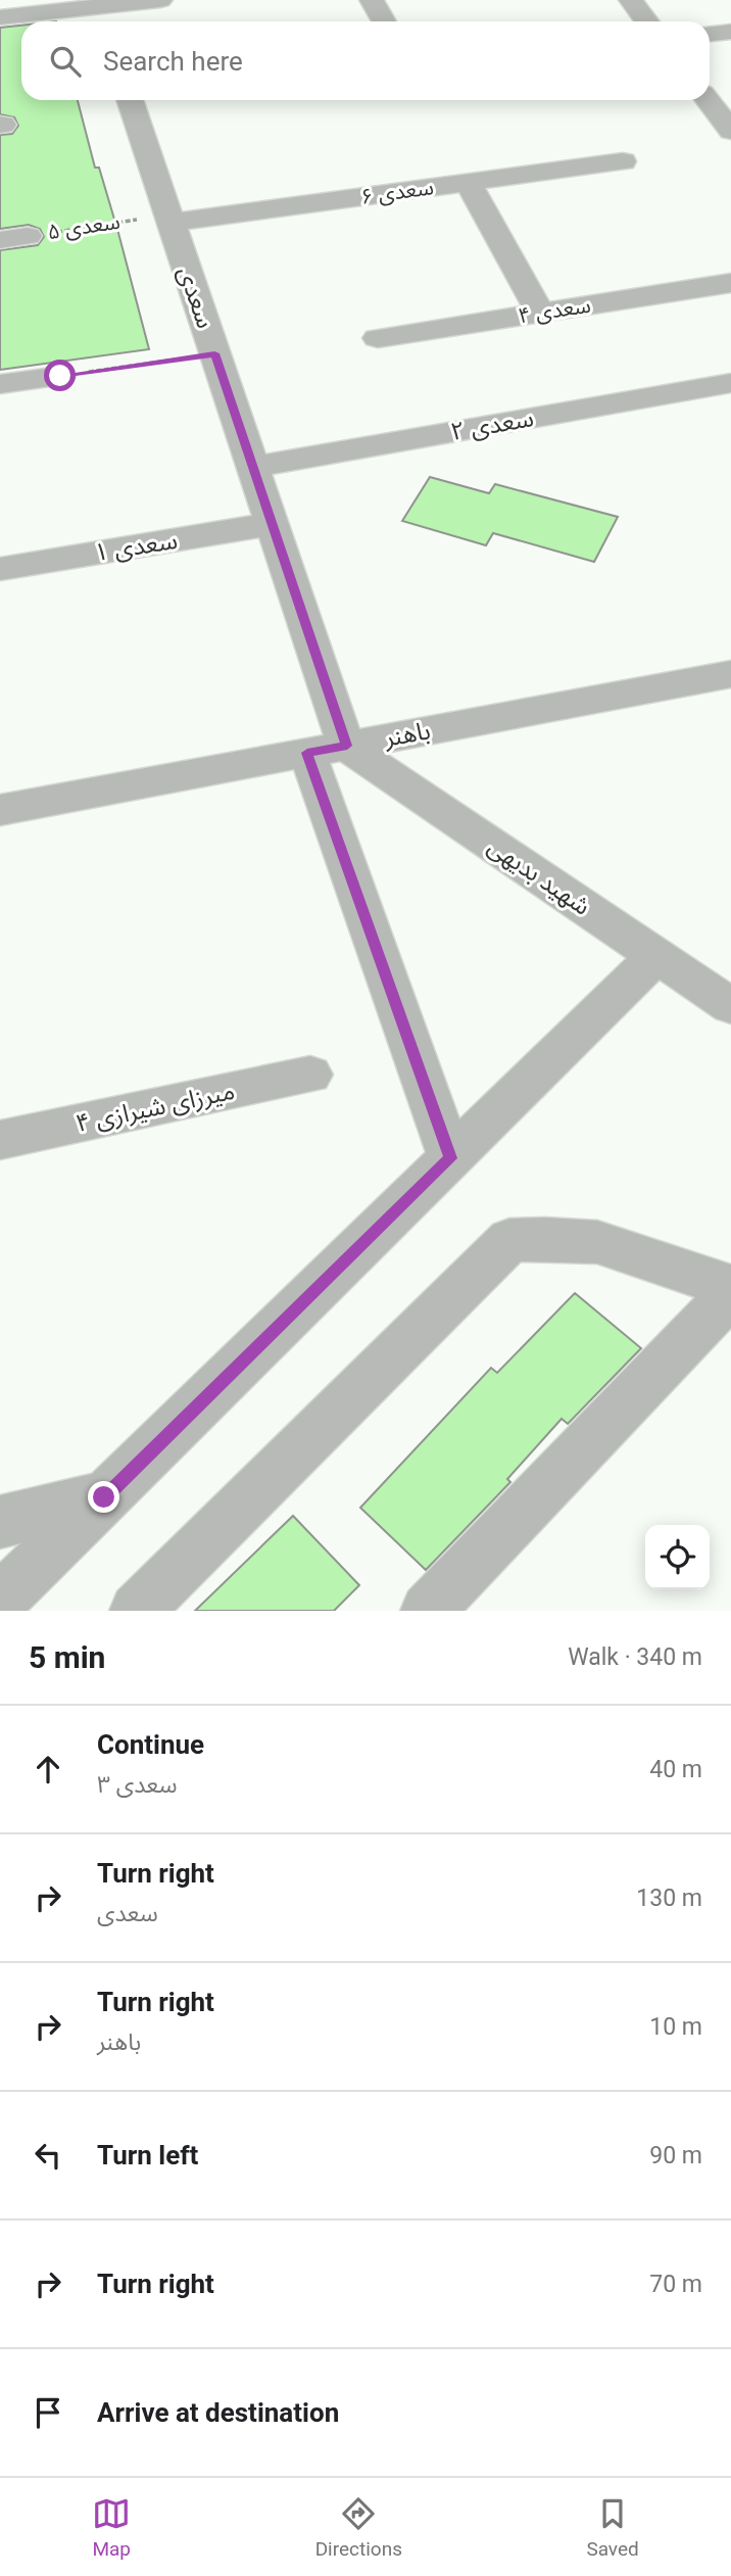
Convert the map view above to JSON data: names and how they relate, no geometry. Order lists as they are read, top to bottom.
{
  "streets": {
    "street": [
      "سعدی ۶",
      "سعدی",
      "سعدی ۴",
      "سعدی ۲",
      "سعدی ۱",
      "باهنر",
      "شهید بدیهی",
      "میرزای شیرازی ۴"
    ],
    "path": ["سعدی ۵"]
  },
  "crossings": [
    ["سعدی ۶", "سعدی ۵"],
    ["سعدی ۶", "سعدی"],
    ["سعدی ۵", "سعدی"],
    ["سعدی", "سعدی ۲"],
    ["سعدی", "سعدی ۱"],
    ["سعدی", "باهنر"],
    ["سعدی", "شهید بدیهی"],
    ["باهنر", "شهید بدیهی"]
  ],
  "page": {
    "search": "Search here",
    "heading": ["5 min", "Walk · 340 m"],
    "list": [
      ["Continue", "سعدی ۳", "40 m"],
      ["Turn right", "سعدی", "130 m"],
      ["Turn right", "باهنر", "10 m"],
      ["Turn left", "90 m"],
      ["Turn right", "70 m"],
      "Arrive at destination"
    ],
    "nav": ["Map", "Directions", "Saved"]
  }
}
